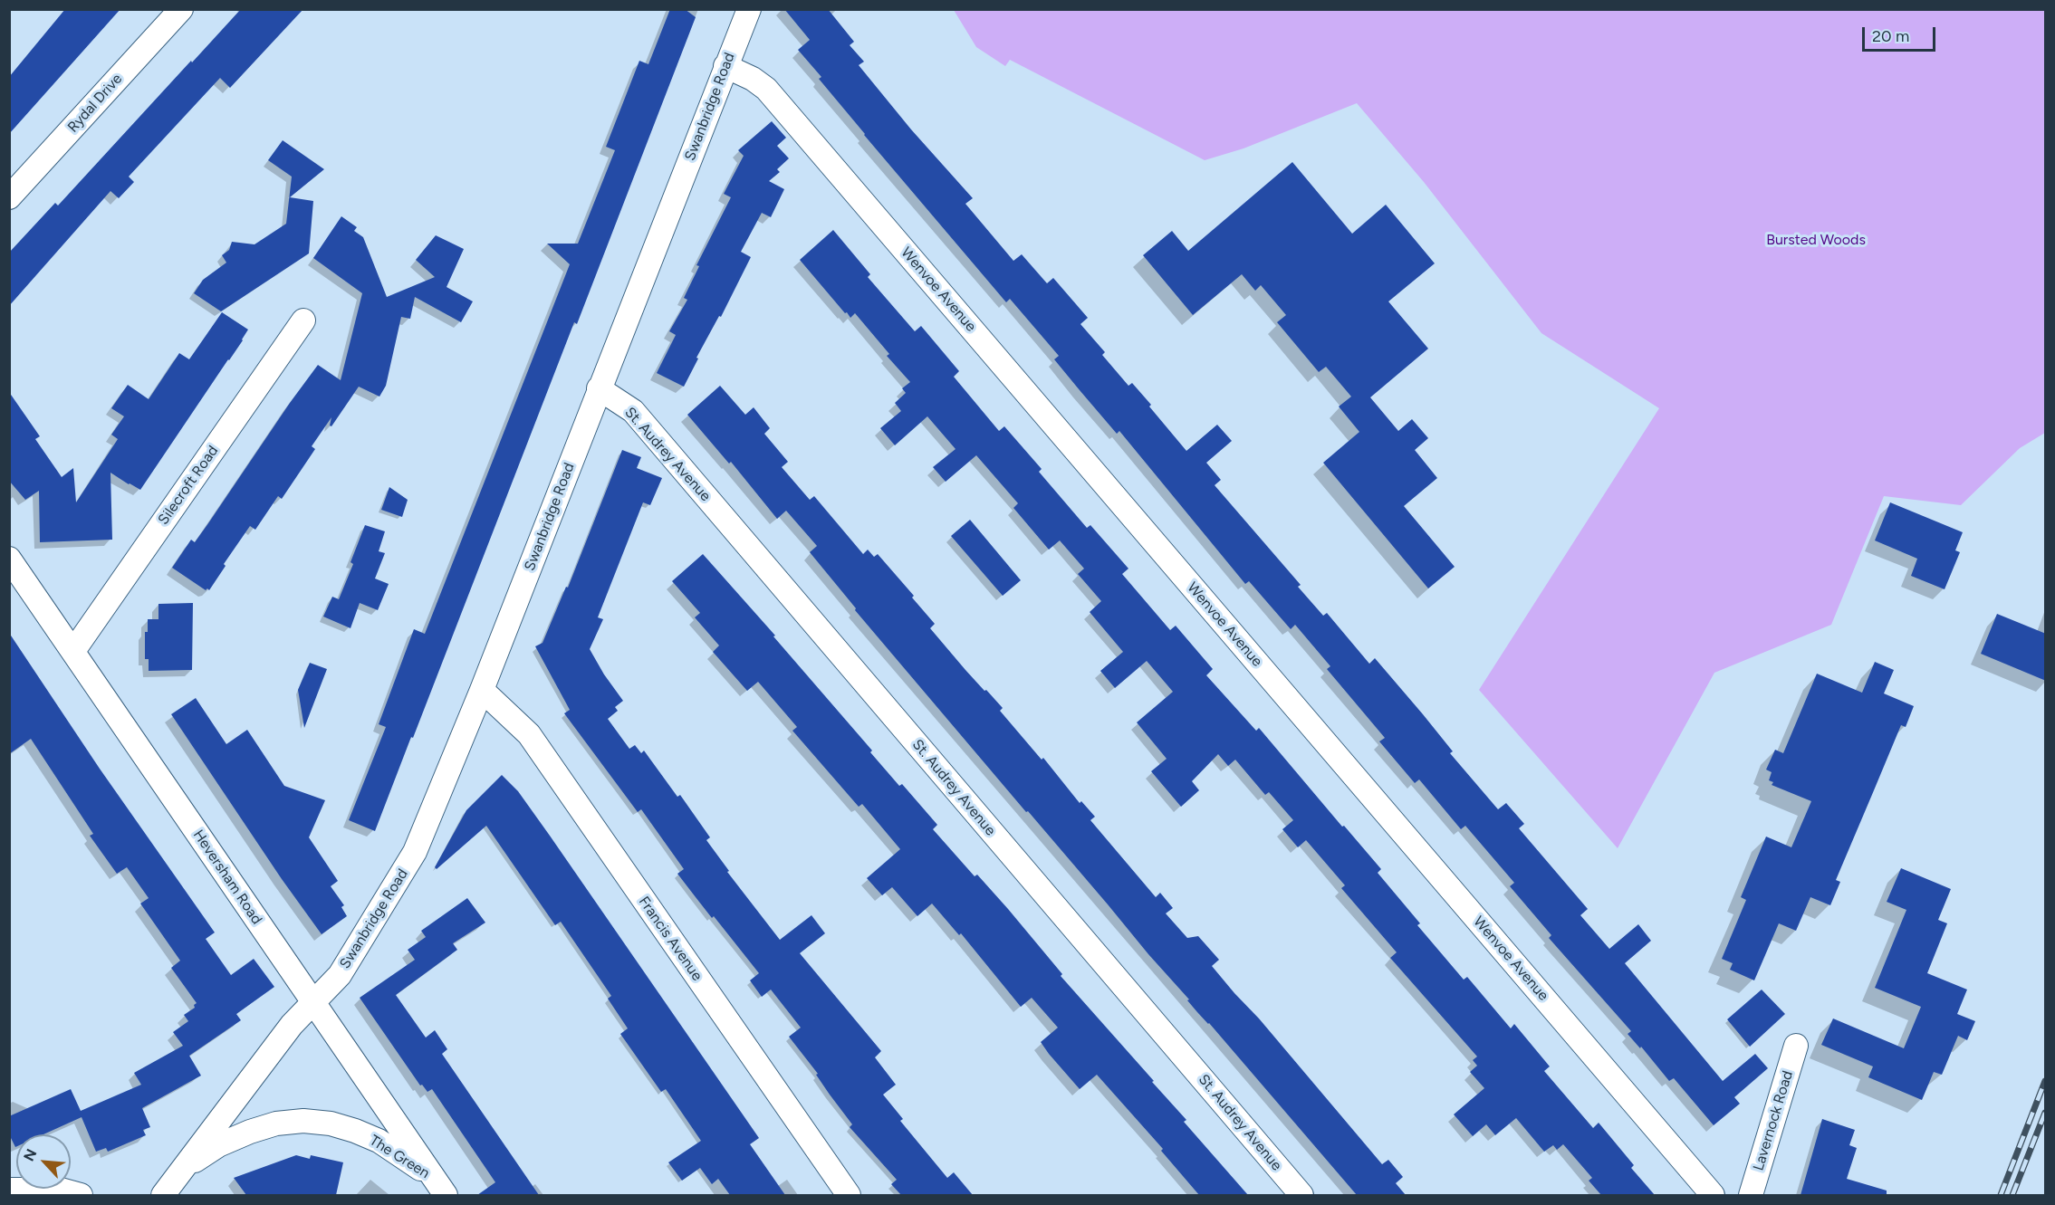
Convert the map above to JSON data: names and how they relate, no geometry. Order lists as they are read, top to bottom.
{
  "streets": {
    "street": [
      "Rydal Drive",
      "Swanbridge Road",
      "Wenvoe Avenue",
      "St. Audrey Avenue",
      "Silecroft Road",
      "Heversham Road",
      "Francis Avenue",
      "Lavernock Road",
      "The Green"
    ]
  },
  "crossings": [
    ["Swanbridge Road", "Wenvoe Avenue"],
    ["Swanbridge Road", "St. Audrey Avenue"],
    ["Swanbridge Road", "Heversham Road"],
    ["Swanbridge Road", "Francis Avenue"],
    ["Swanbridge Road", "The Green"],
    ["Silecroft Road", "Heversham Road"],
    ["Heversham Road", "The Green"]
  ],
  "parks": ["Bursted Woods"],
  "scale_bar": "20 m",
  "north": "top left"
}
